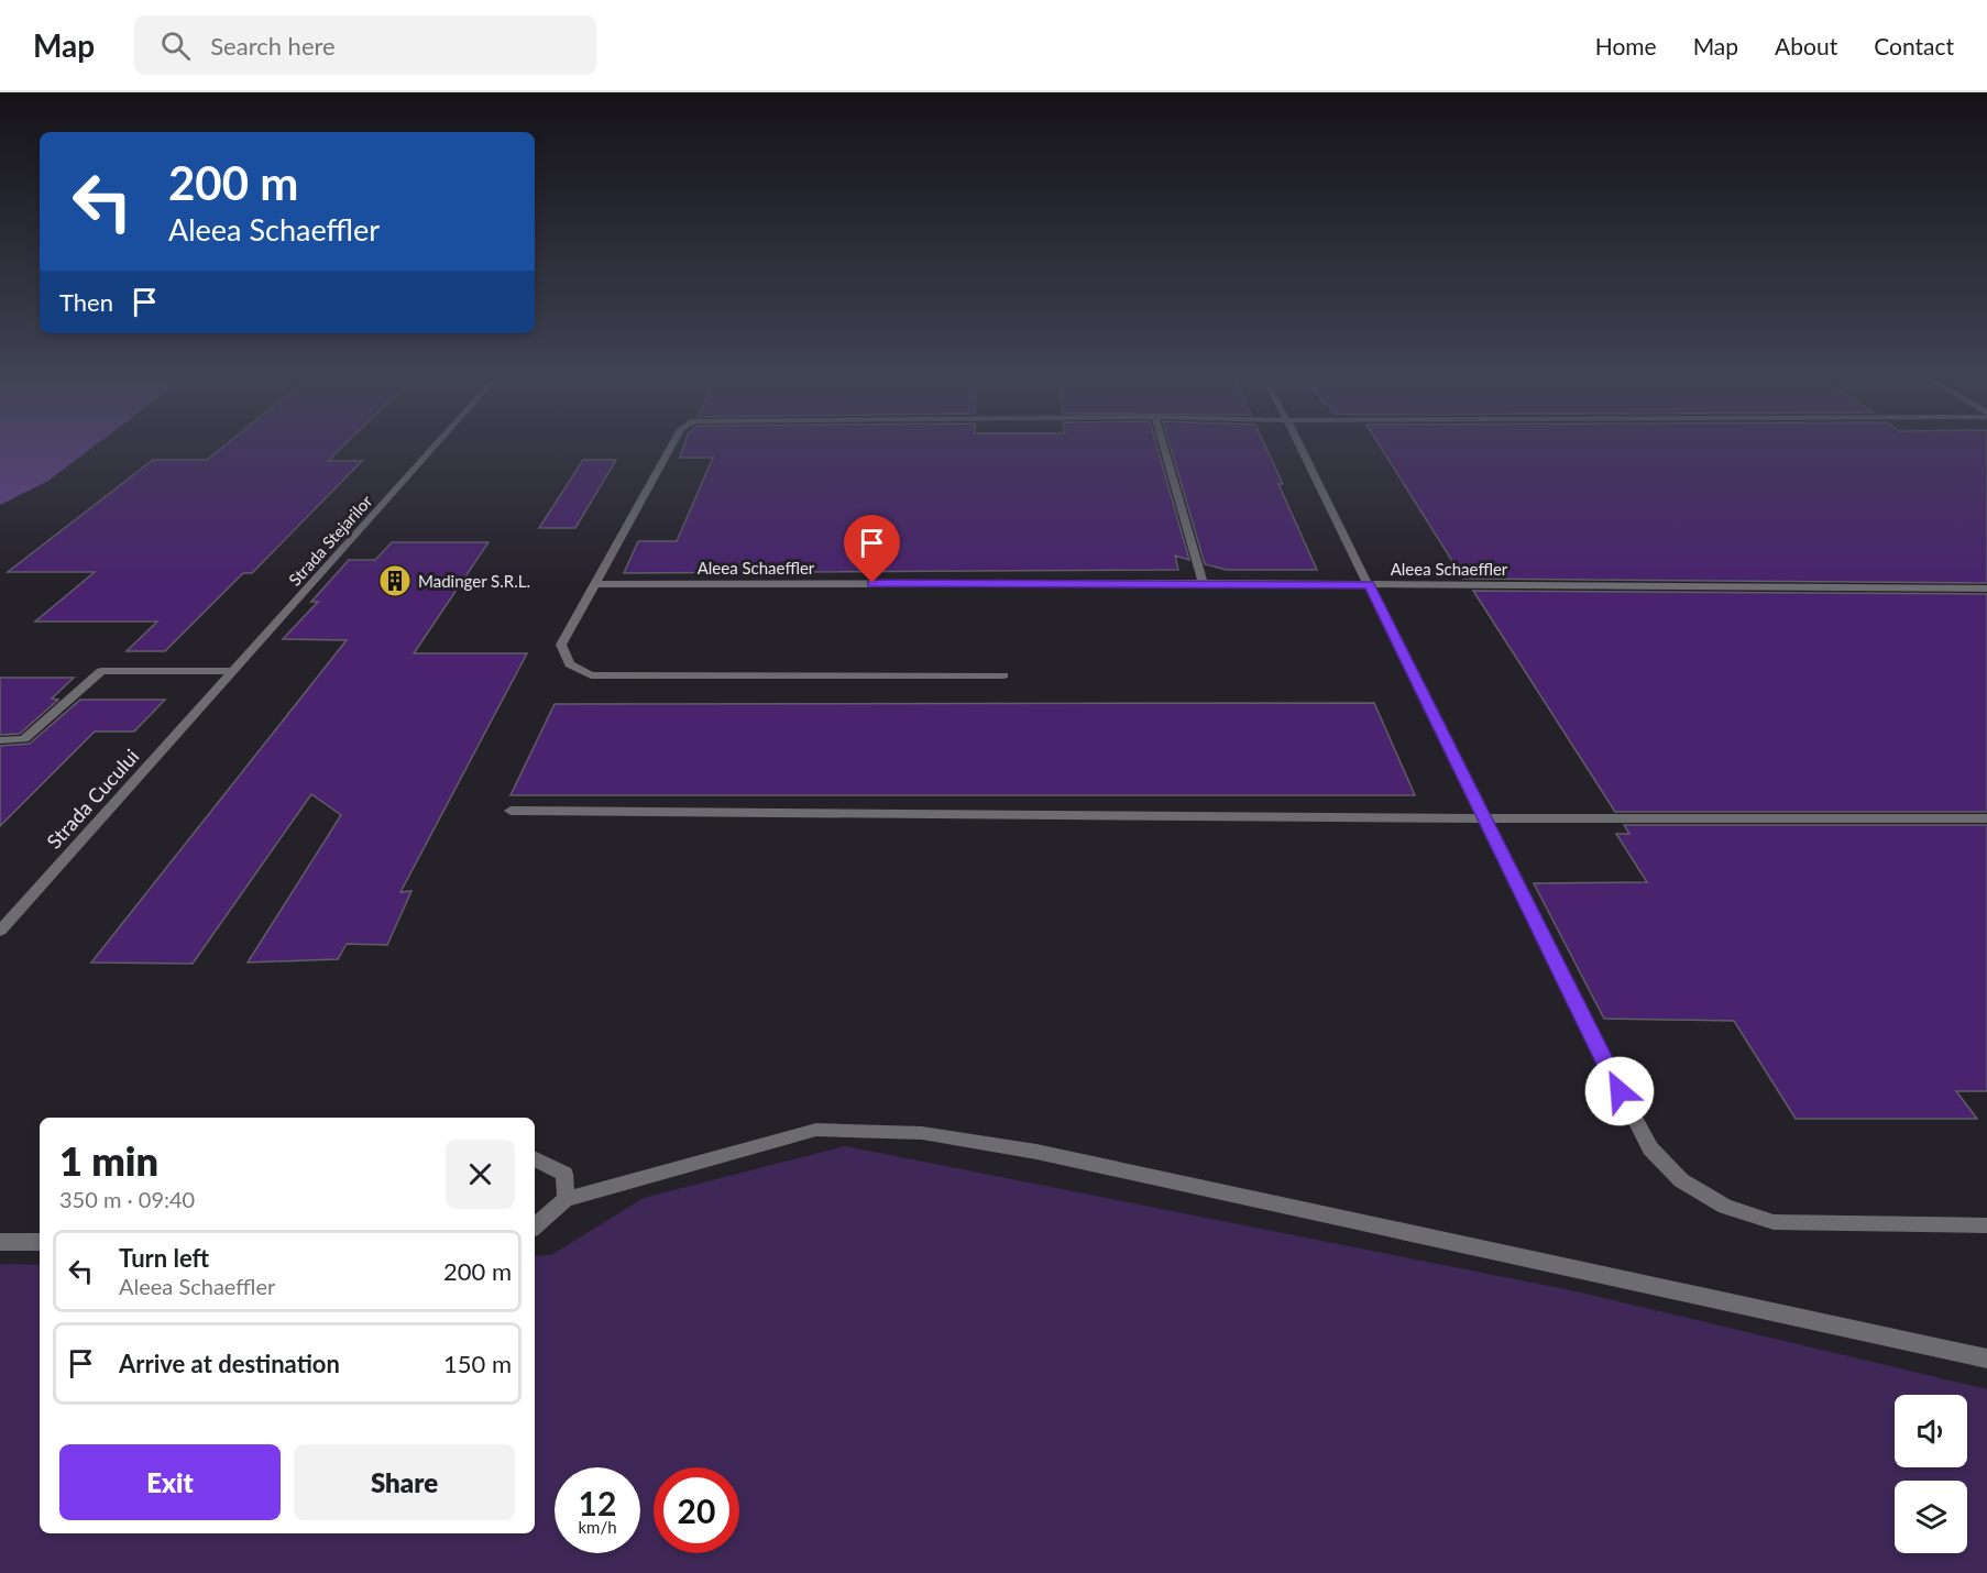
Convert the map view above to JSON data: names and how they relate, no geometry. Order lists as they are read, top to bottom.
{
  "streets": {
    "street": ["Strada Stejarilor", "Aleea Schaeffler", "Strada Cucului"]
  },
  "crossings": [
    ["Strada Stejarilor", "Strada Cucului"]
  ],
  "places": {
    "building": ["Madinger S.R.L."]
  },
  "page": {
    "header": "Map",
    "search": "Search here",
    "nav": [
      "Home",
      "Map",
      "About",
      "Contact"
    ],
    "turn": ["200 m", "Aleea Schaeffler"],
    "then": "Then",
    "heading": ["1 min", "350 m · 09:40"],
    "list": [
      {
        "name": "Turn left",
        "note": "Aleea Schaeffler",
        "value": "200 m"
      },
      {
        "name": "Arrive at destination",
        "value": "150 m"
      }
    ],
    "buttons": ["Exit", "Share"],
    "speed": "12 km/h",
    "limit": "20"
  }
}
